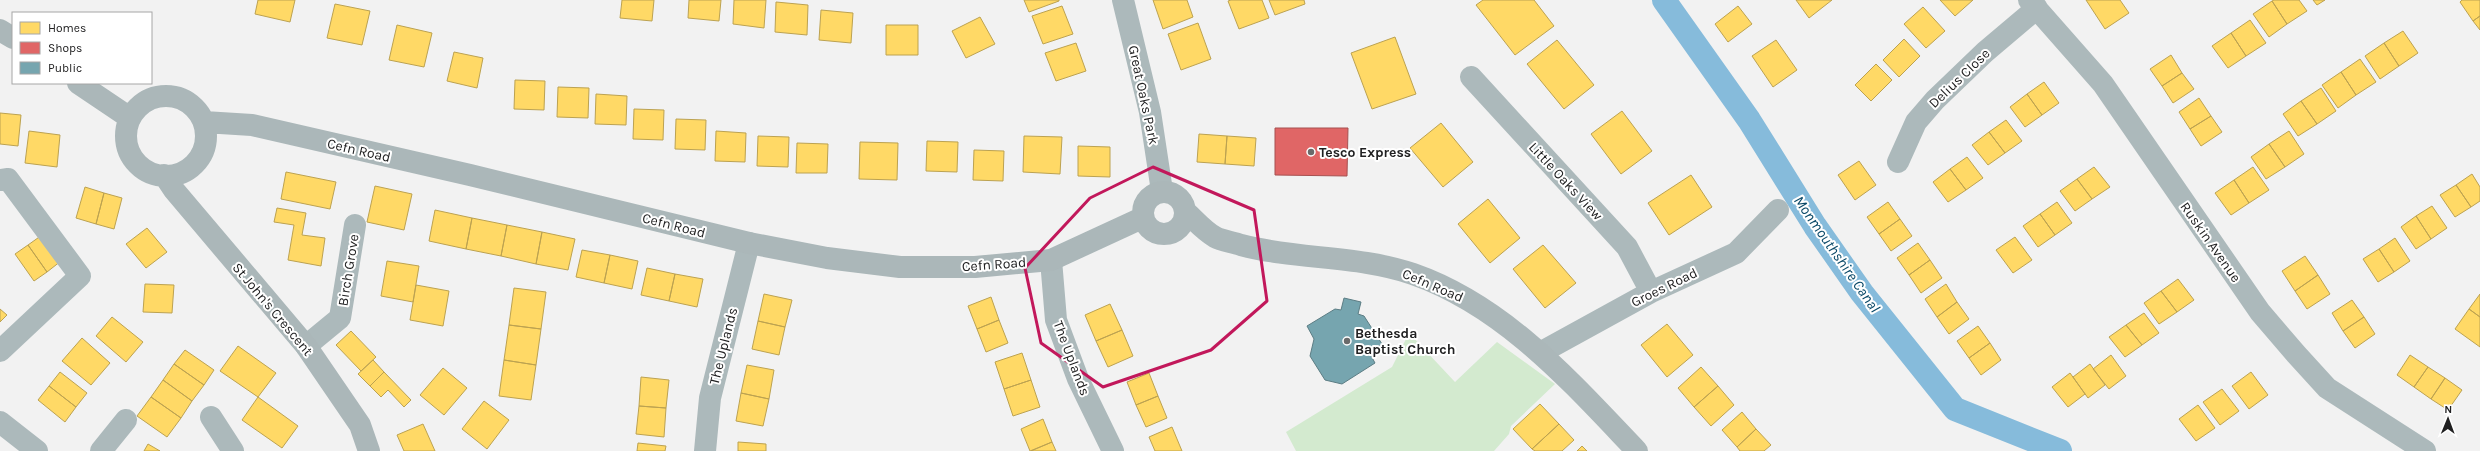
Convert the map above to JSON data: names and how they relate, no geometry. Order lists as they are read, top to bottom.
{
  "streets": {
    "main road": ["Cefn Road", "St John's Crescent"],
    "street": [
      "Delius Close",
      "Great Oaks Park",
      "Little Oaks View",
      "Ruskin Avenue",
      "Birch Grove",
      "Groes Road",
      "The Uplands"
    ]
  },
  "crossings": [
    ["Delius Close", "Ruskin Avenue"],
    ["Great Oaks Park", "Cefn Road"],
    ["Cefn Road", "Groes Road"],
    ["Cefn Road", "St John's Crescent"],
    ["Cefn Road", "The Uplands"],
    ["Little Oaks View", "Groes Road"],
    ["Birch Grove", "St John's Crescent"]
  ],
  "water": ["Monmouthshire Canal"],
  "places": ["Tesco Express", "Bethesda Baptist Church"],
  "legend": ["Homes", "Shops", "Public"],
  "north": "top"
}
